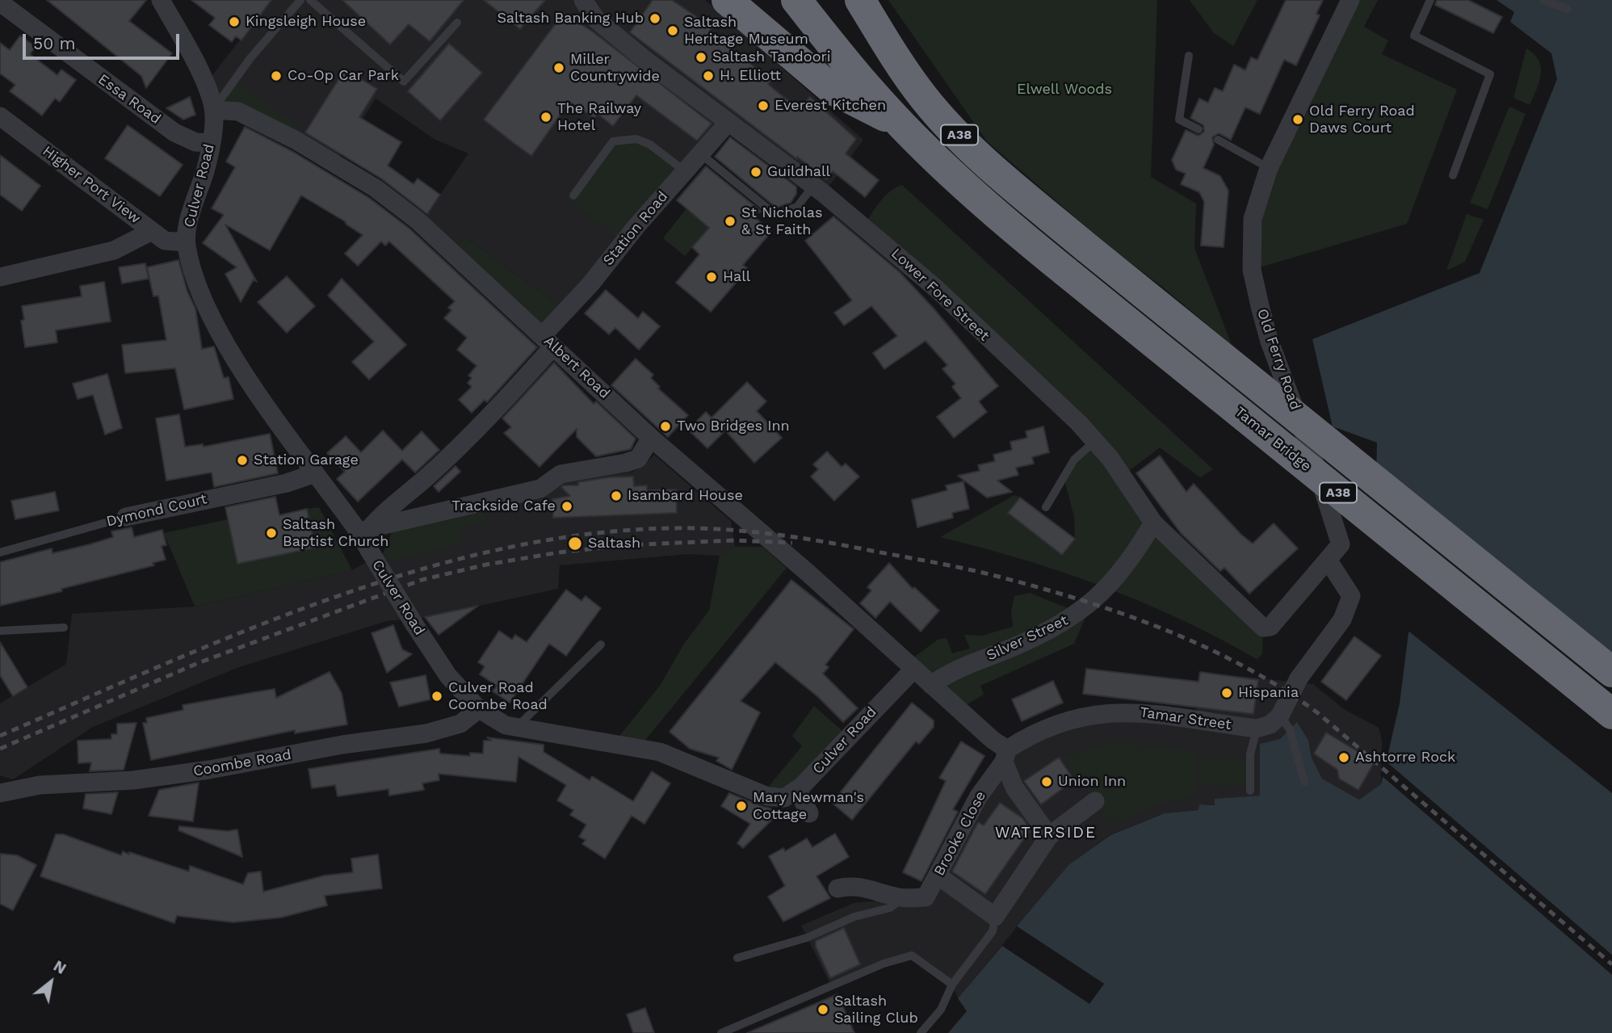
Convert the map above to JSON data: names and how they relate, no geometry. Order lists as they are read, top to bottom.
{
  "streets": {
    "highway": ["A38", "Tamar Bridge"],
    "street": [
      "Essa Road",
      "Higher Port View",
      "Culver Road",
      "Station Road",
      "Lower Fore Street",
      "Old Ferry Road",
      "Albert Road",
      "Dymond Court",
      "Silver Street",
      "Tamar Street",
      "Coombe Road",
      "Brooke Close"
    ]
  },
  "crossings": [
    ["Essa Road", "Culver Road"],
    ["A38", "Tamar Bridge"],
    ["Higher Port View", "Culver Road"],
    ["Culver Road", "Station Road"],
    ["Culver Road", "Albert Road"],
    ["Culver Road", "Dymond Court"],
    ["Culver Road", "Coombe Road"],
    ["Station Road", "Lower Fore Street"],
    ["Station Road", "Albert Road"],
    ["Lower Fore Street", "Old Ferry Road"],
    ["Lower Fore Street", "Silver Street"],
    ["Tamar Street", "Brooke Close"]
  ],
  "districts": ["WATERSIDE"],
  "parks": ["Elwell Woods"],
  "places": [
    "Saltash Banking Hub",
    "Kingsleigh House",
    "Saltash Heritage Museum",
    "Saltash Tandoori",
    "Miller Countrywide",
    "Co-Op Car Park",
    "H. Elliott",
    "Everest Kitchen",
    "The Railway Hotel",
    "Old Ferry Road Daws Court",
    "Guildhall",
    "St Nicholas & St Faith",
    "Hall",
    "Two Bridges Inn",
    "Station Garage",
    "Isambard House",
    "Trackside Cafe",
    "Saltash Baptist Church",
    "Saltash",
    "Hispania",
    "Culver Road Coombe Road",
    "Ashtorre Rock",
    "Union Inn",
    "Mary Newman's Cottage",
    "Saltash Sailing Club"
  ],
  "scale_bar": "50 m",
  "north": "top right"
}
